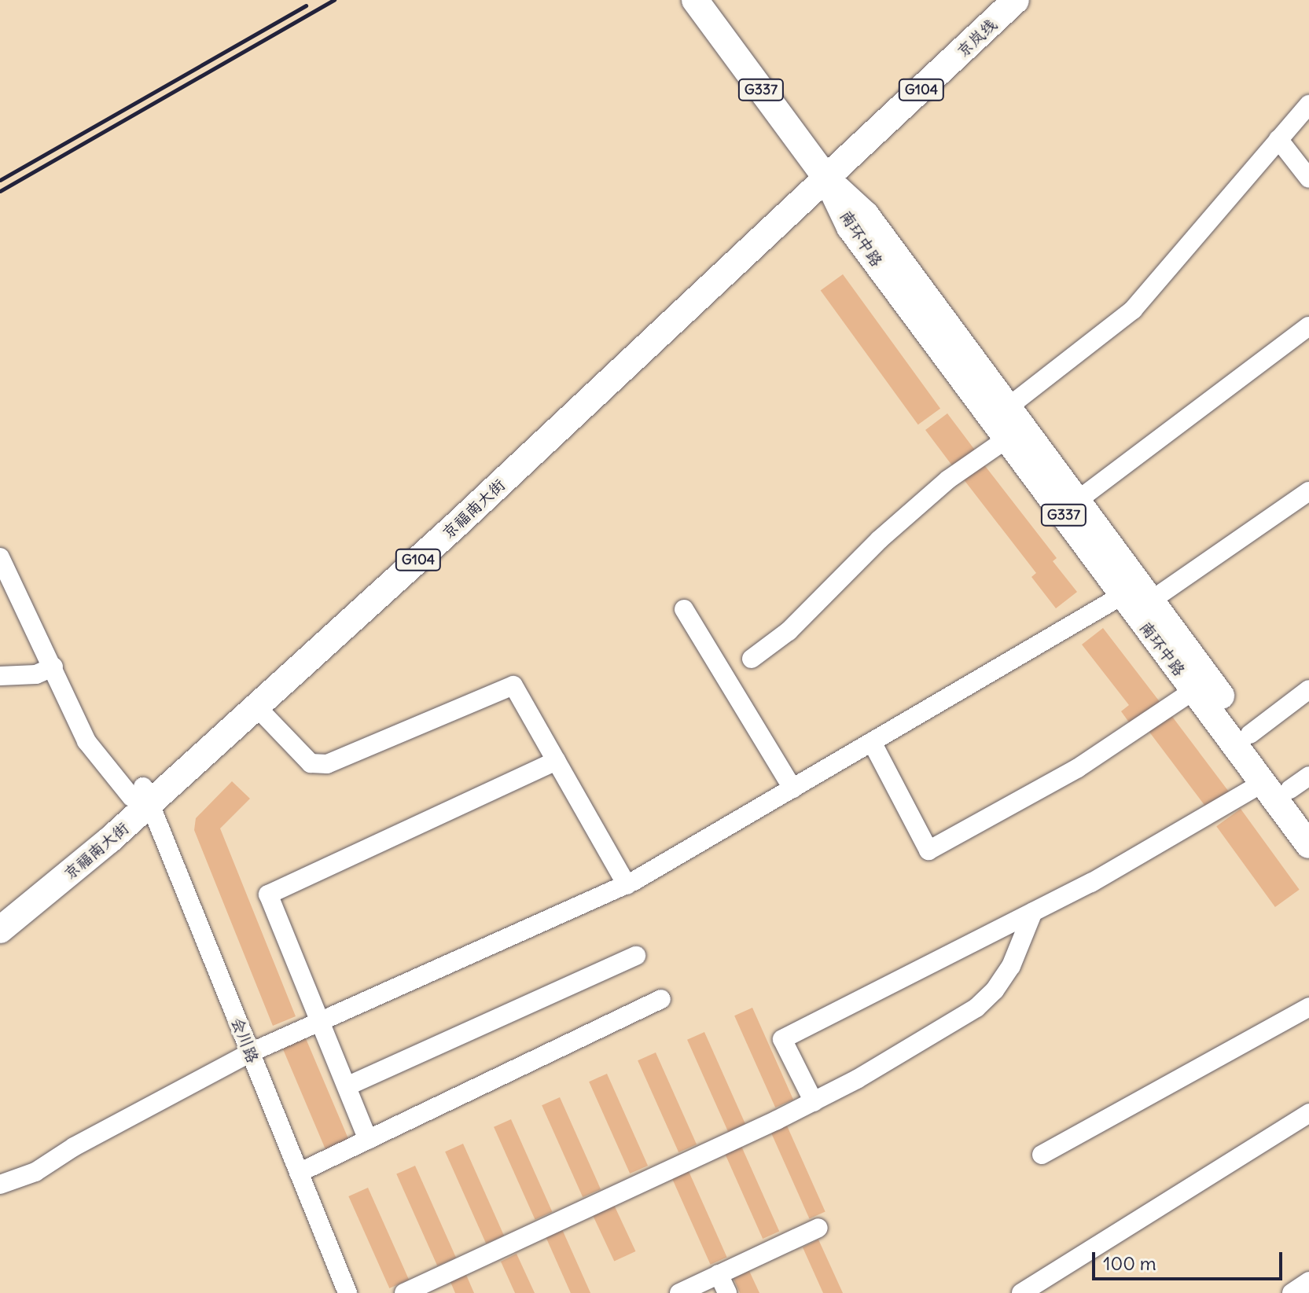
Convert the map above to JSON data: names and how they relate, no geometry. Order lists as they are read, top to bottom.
{
  "streets": {
    "highway": [
      "京岚线",
      "G337",
      "G104",
      "南环中路",
      "京福南大街"
    ],
    "street": ["会川路"]
  },
  "crossings": [
    ["京岚线", "G337"],
    ["京岚线", "南环中路"],
    ["京岚线", "京福南大街"],
    ["G337", "南环中路"],
    ["G337", "京福南大街"],
    ["南环中路", "京福南大街"],
    ["京福南大街", "会川路"]
  ],
  "scale_bar": "100 m"
}
